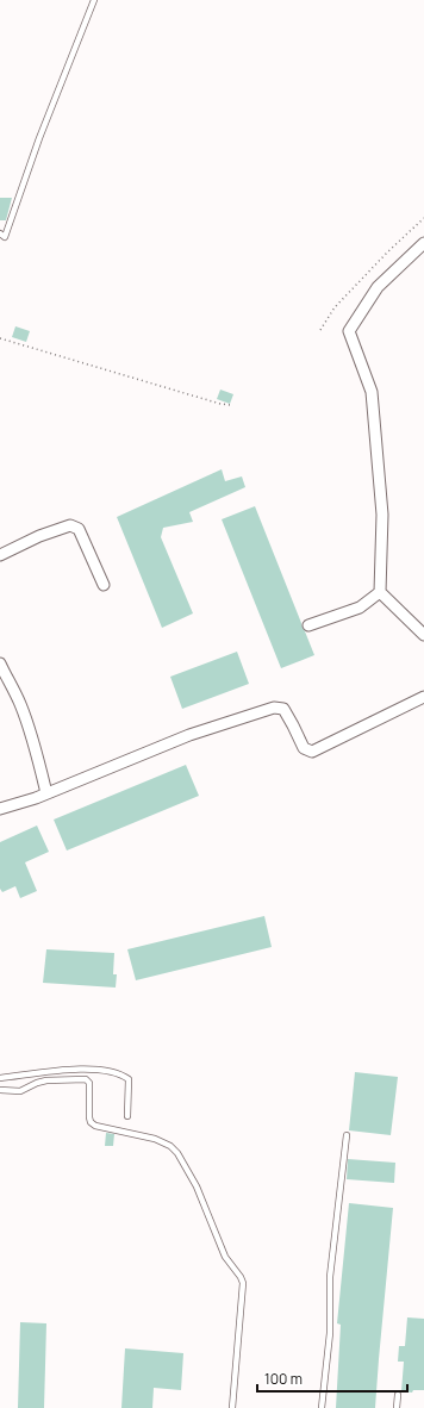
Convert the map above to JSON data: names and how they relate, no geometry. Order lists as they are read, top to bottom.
{
  "scale_bar": "100 m"
}
